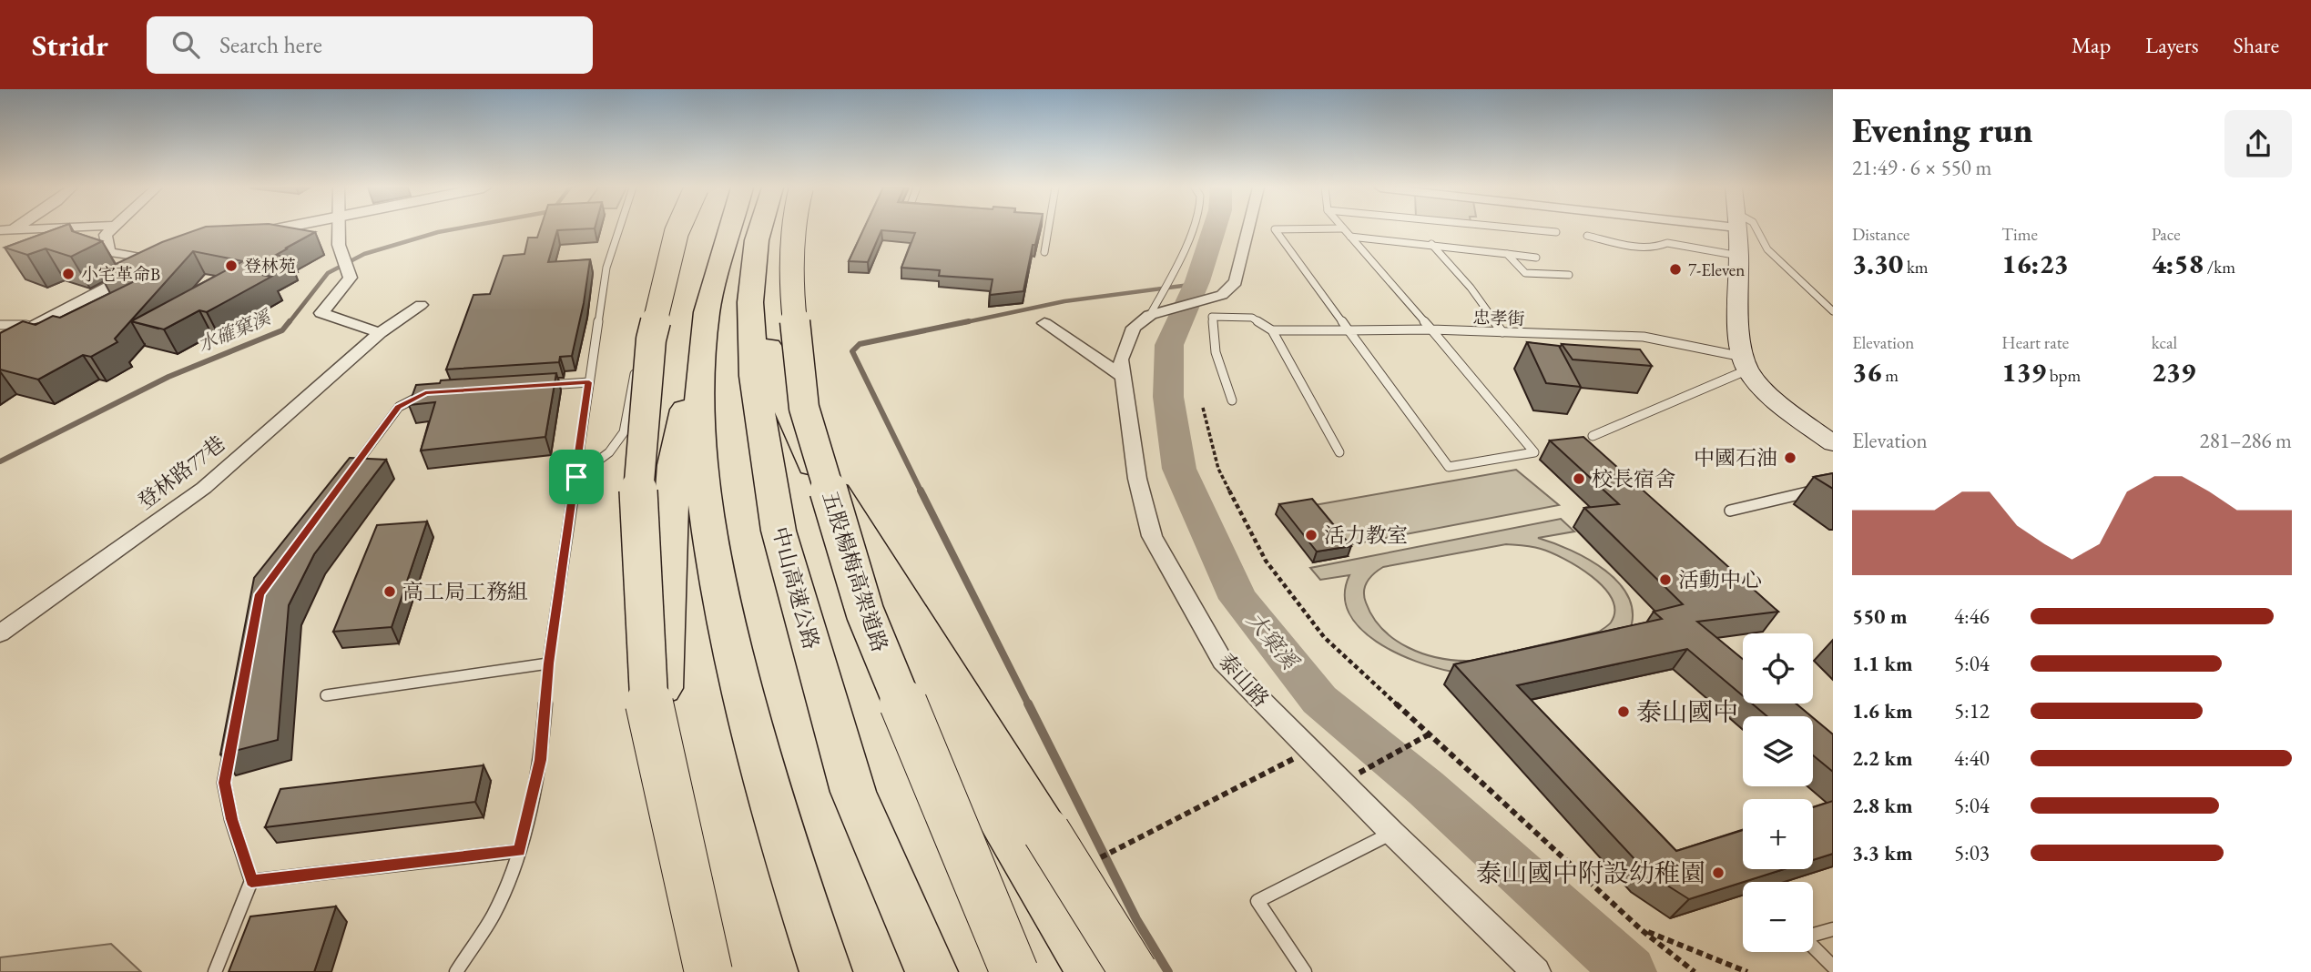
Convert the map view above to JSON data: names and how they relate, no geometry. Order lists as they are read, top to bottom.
{
  "streets": {
    "highway": ["五股楊梅高架道路", "中山高速公路"],
    "street": ["登林路77巷", "泰山路"],
    "lane": ["忠孝街"]
  },
  "water": ["水確窠溪", "大窠溪"],
  "places": [
    "登林苑",
    "7-Eleven",
    "小宅革命B",
    "中國石油",
    "校長宿舍",
    "活力教室",
    "活動中心",
    "高工局工務組",
    "泰山國中",
    "泰山國中附設幼稚園"
  ],
  "page": {
    "header": "Stridr",
    "search": "Search here",
    "nav": ["Map", "Layers", "Share"],
    "heading": ["Evening run", "21:49 · 6 × 550 m"],
    "stats": [
      ["Distance", "3.30 km"],
      ["Time", "16:23"],
      ["Pace", "4:58 /km"],
      ["Elevation", "36 m"],
      ["Heart rate", "139 bpm"],
      ["kcal", "239"]
    ],
    "chart": ["Elevation", "281–286 m"],
    "list": [
      {
        "name": "550 m",
        "note": "4:46"
      },
      {
        "name": "1.1 km",
        "note": "5:04"
      },
      {
        "name": "1.6 km",
        "note": "5:12"
      },
      {
        "name": "2.2 km",
        "note": "4:40"
      },
      {
        "name": "2.8 km",
        "note": "5:04"
      },
      {
        "name": "3.3 km",
        "note": "5:03"
      }
    ],
    "map_buttons": ["+", "−"]
  }
}
